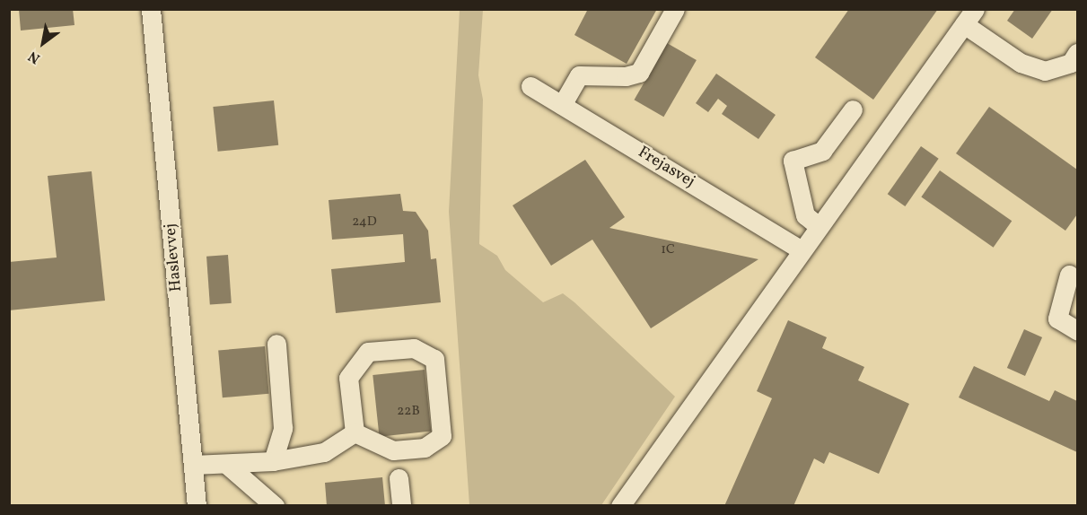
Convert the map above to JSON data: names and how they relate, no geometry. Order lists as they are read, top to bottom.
{
  "streets": {
    "street": ["Frejasvej", "Haslevvej"]
  },
  "house_numbers": ["24D", "1C", "22B"],
  "north": "bottom left"
}
